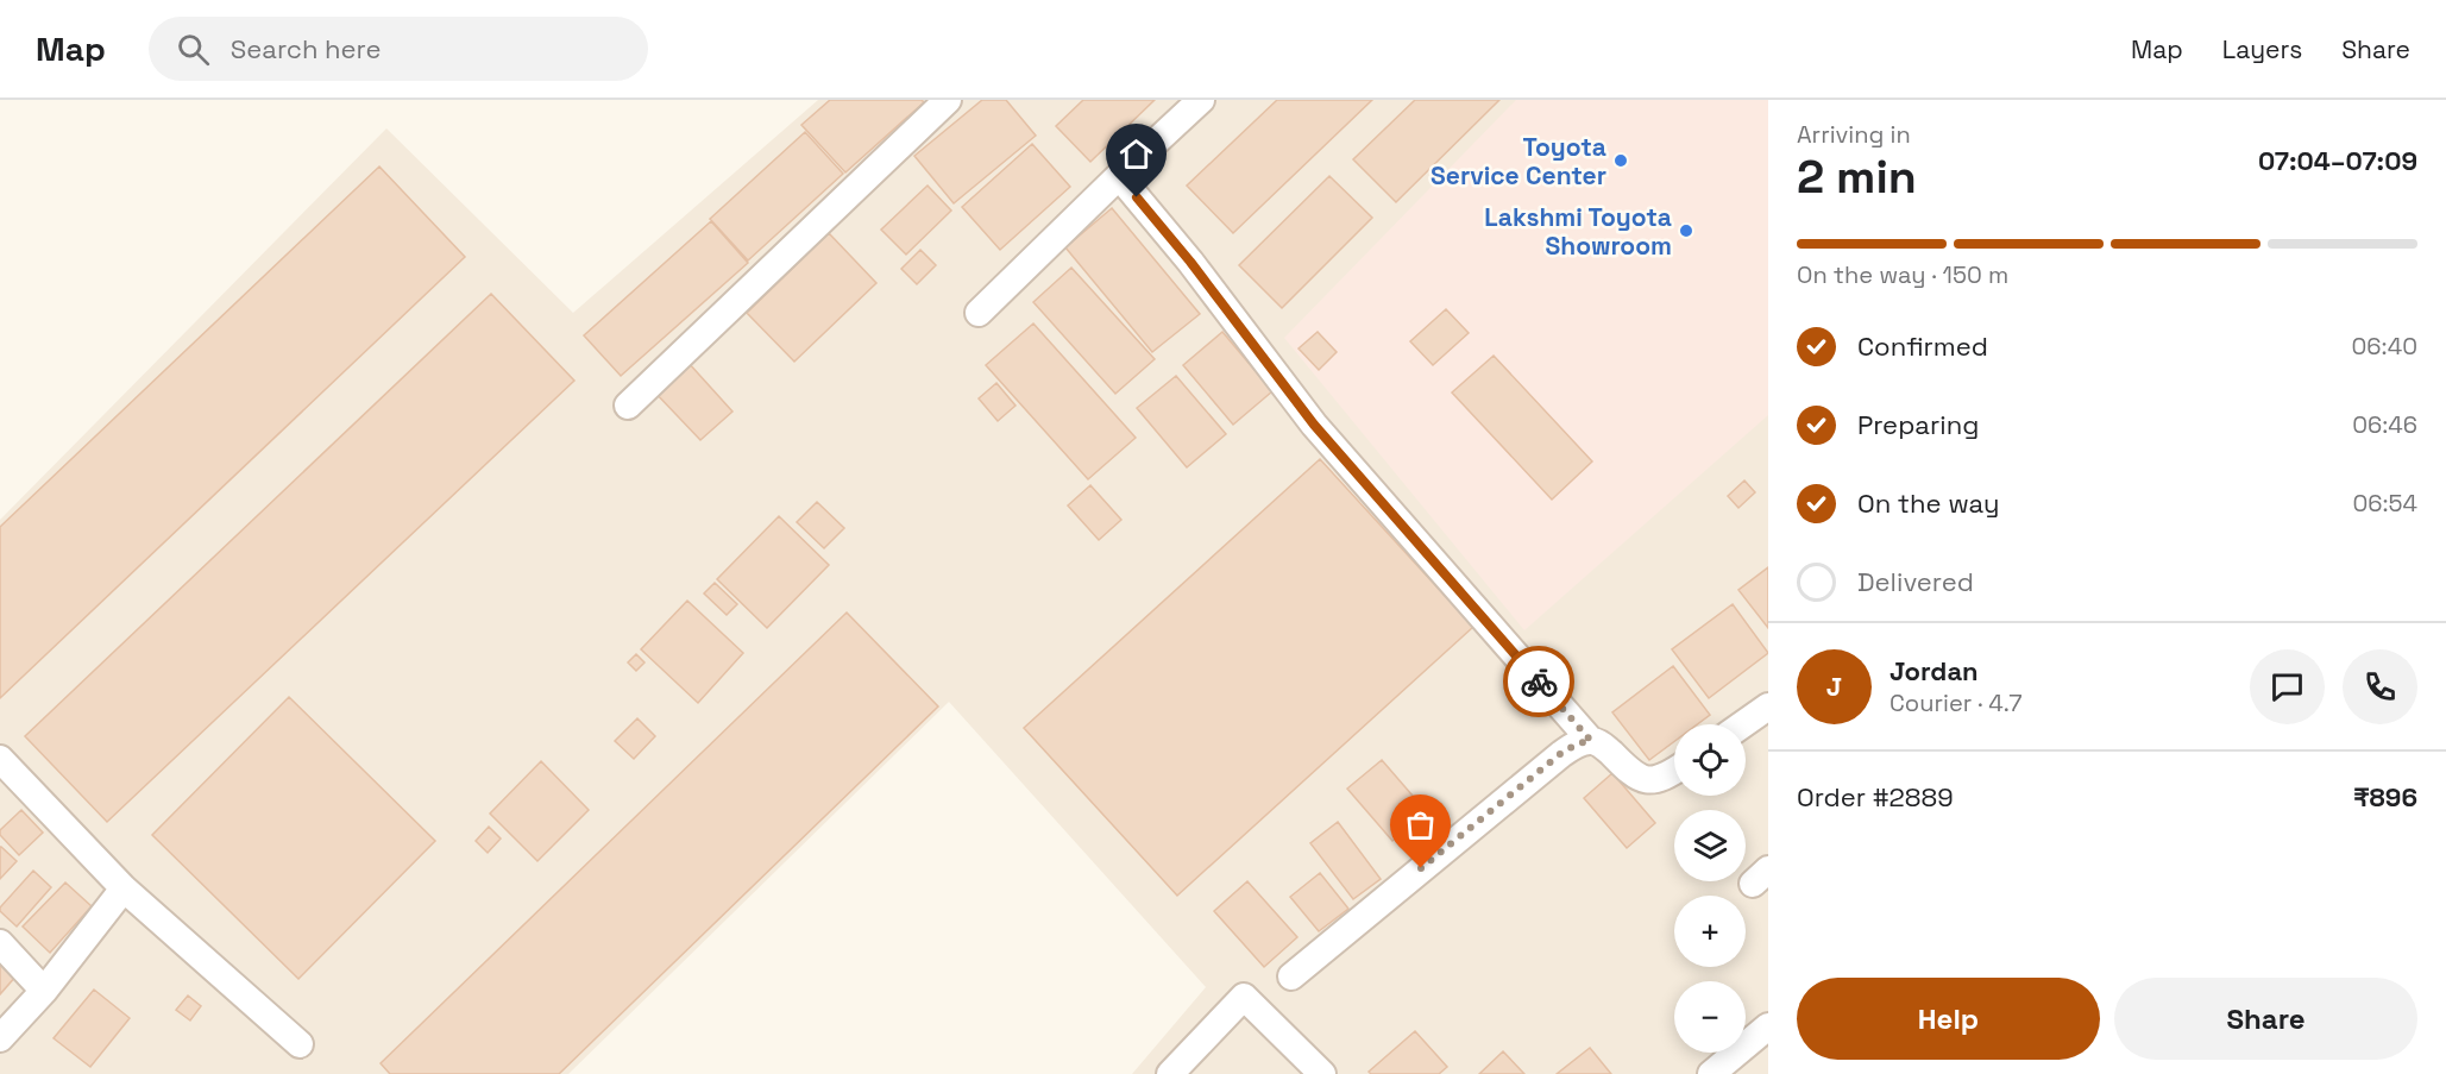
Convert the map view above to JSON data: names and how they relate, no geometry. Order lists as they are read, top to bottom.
{
  "places": ["Toyota Service Center", "Lakshmi Toyota Showroom"],
  "page": {
    "header": "Map",
    "search": "Search here",
    "nav": ["Map", "Layers", "Share"],
    "heading": ["2 min", "Arriving in", "07:04–07:09"],
    "panel": [
      "Jordan",
      "Courier · 4.7",
      "Order #2889",
      "₹896"
    ],
    "bar": "On the way · 150 m",
    "list": [
      ["Confirmed", "06:40"],
      ["Preparing", "06:46"],
      ["On the way", "06:54"],
      "Delivered"
    ],
    "round": "J",
    "map_buttons": ["+", "−"],
    "buttons": ["Help", "Share"]
  }
}
